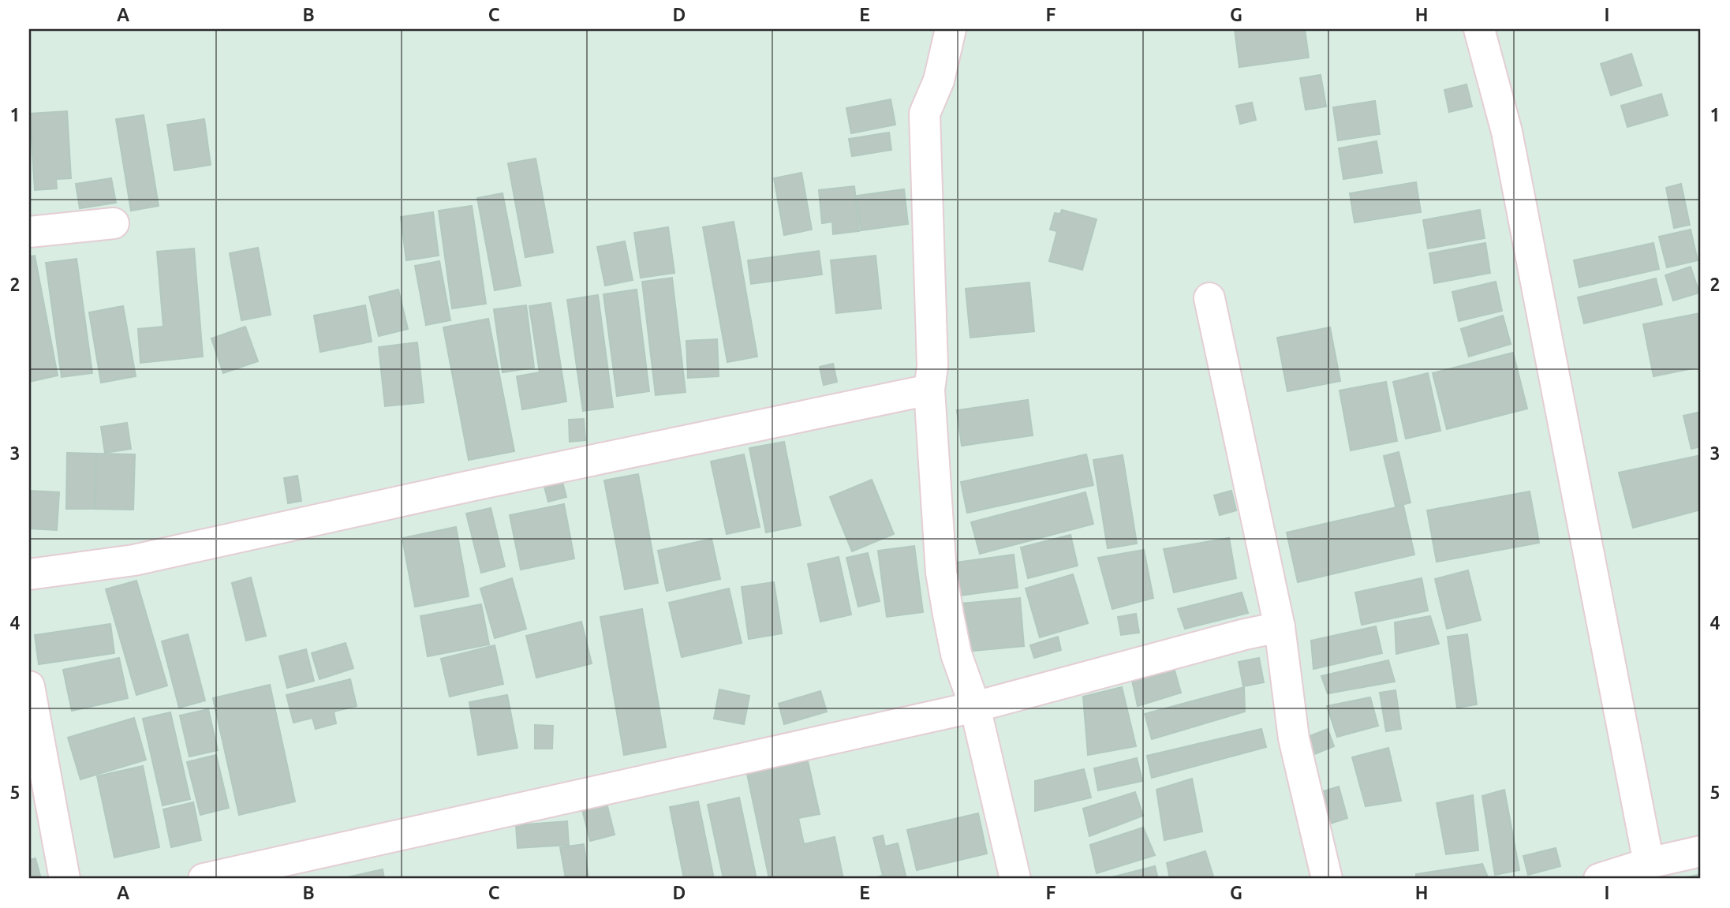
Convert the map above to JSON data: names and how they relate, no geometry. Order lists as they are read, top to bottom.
{
  "grid": {
    "columns": [
      "A",
      "B",
      "C",
      "D",
      "E",
      "F",
      "G",
      "H",
      "I"
    ],
    "rows": [
      "1",
      "2",
      "3",
      "4",
      "5"
    ]
  }
}
